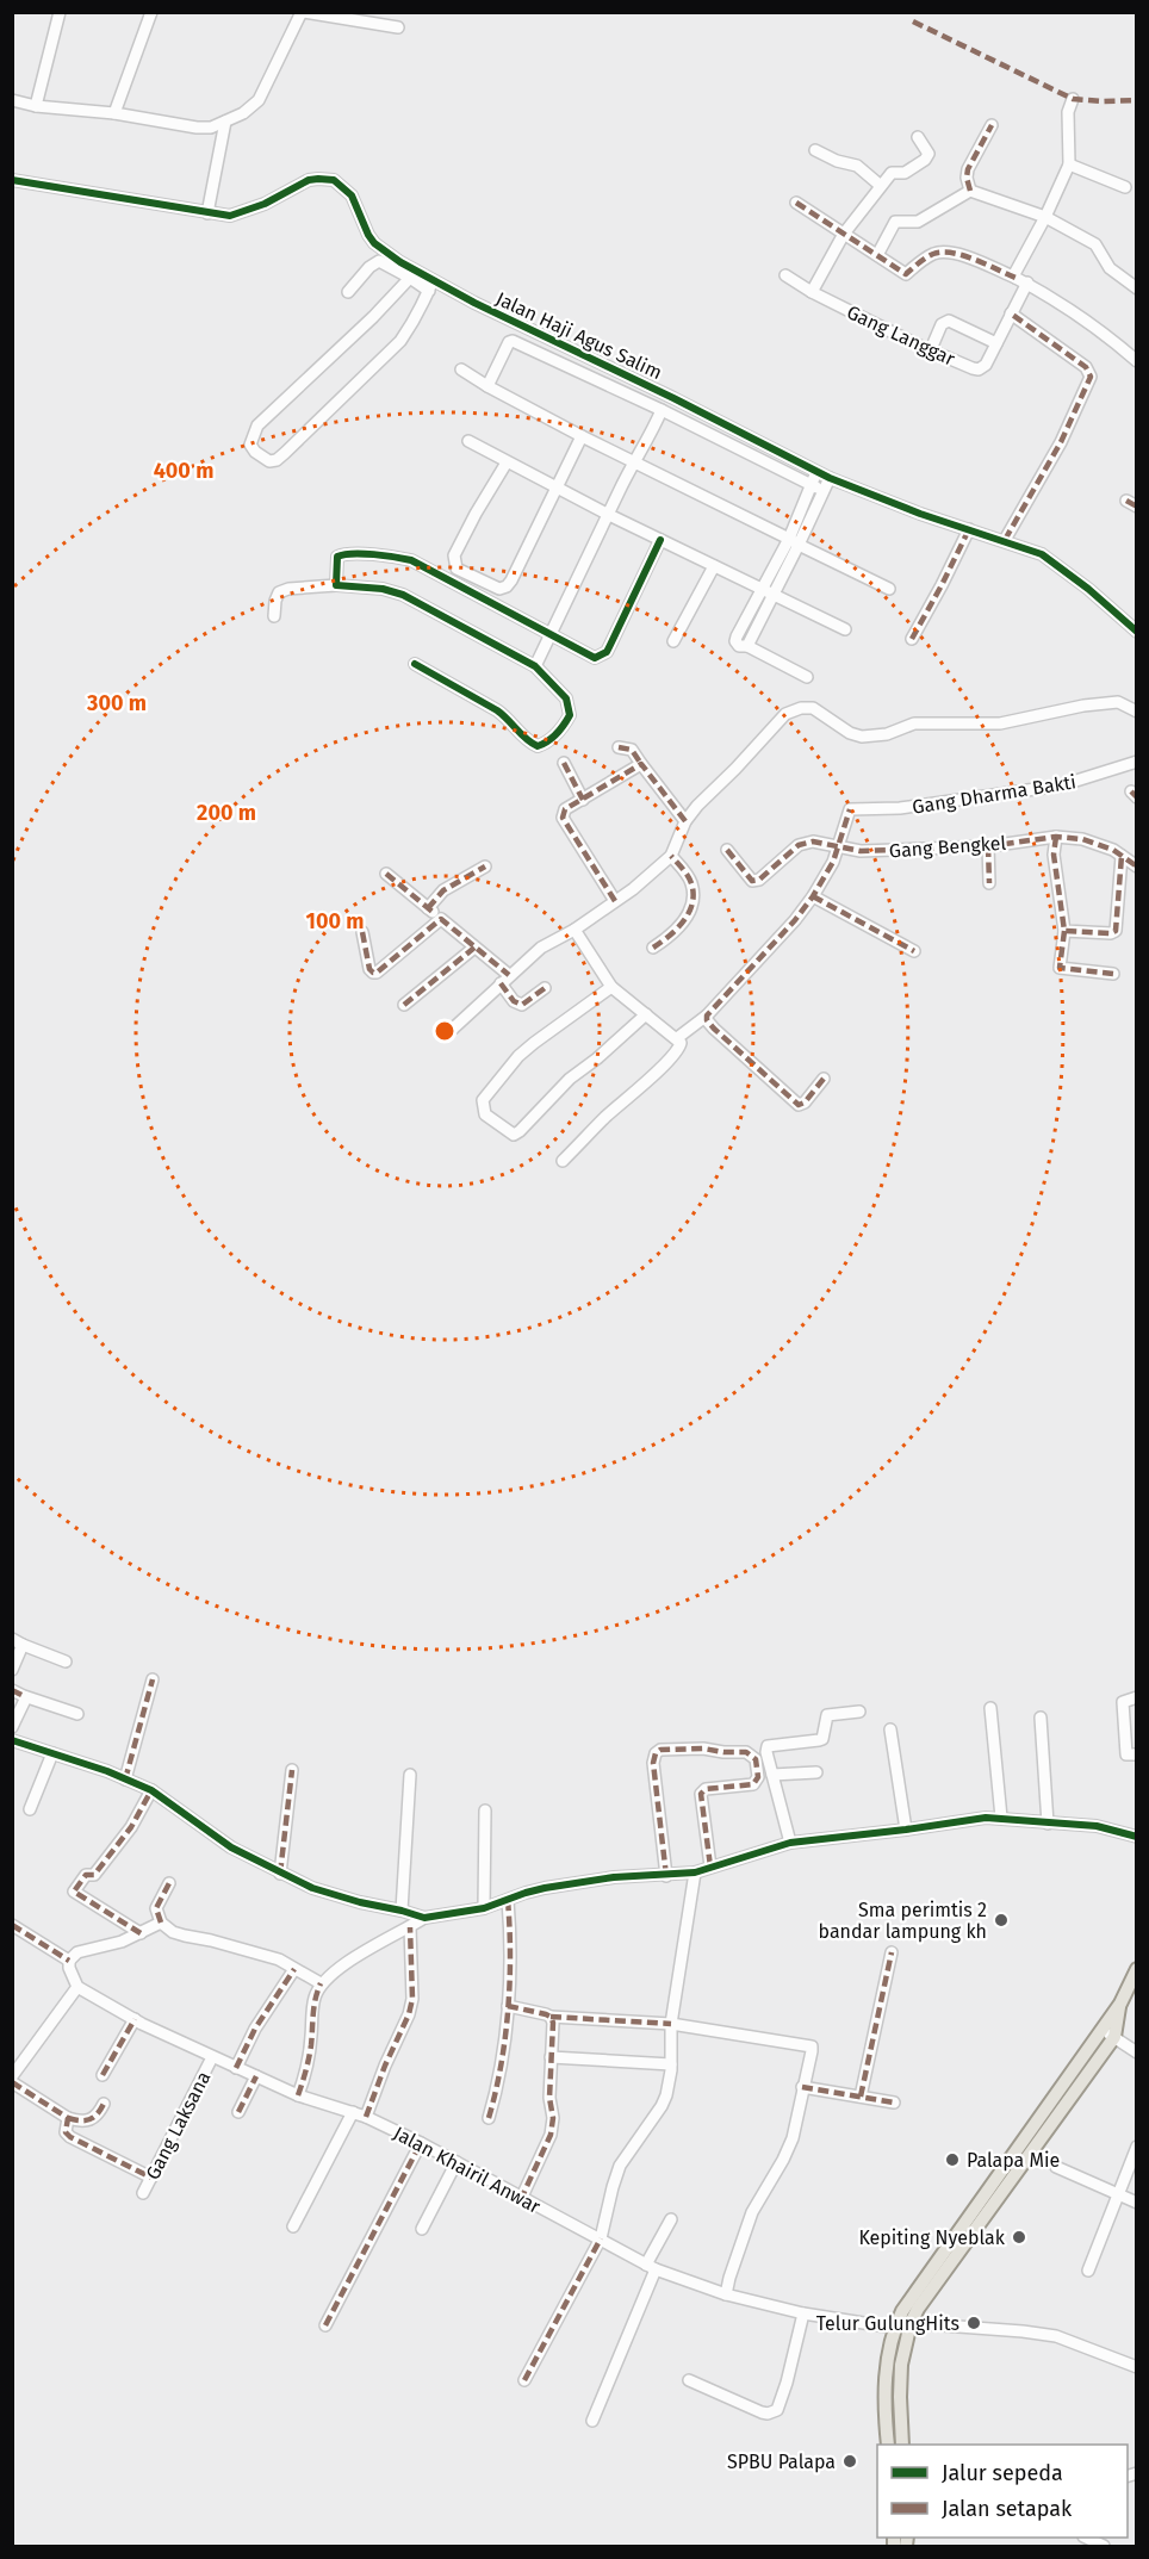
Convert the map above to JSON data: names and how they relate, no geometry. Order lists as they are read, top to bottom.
{
  "streets": {
    "street": [
      "Jalan Haji Agus Salim",
      "Gang Langgar",
      "Gang Dharma Bakti",
      "Gang Bengkel",
      "Gang Laksana",
      "Jalan Khairil Anwar"
    ]
  },
  "crossings": [
    ["Gang Dharma Bakti", "Gang Bengkel"],
    ["Gang Laksana", "Jalan Khairil Anwar"]
  ],
  "places": [
    "Sma perimtis 2 bandar lampung kh",
    "Palapa Mie",
    "Kepiting Nyeblak",
    "Telur GulungHits",
    "SPBU Palapa"
  ],
  "legend": ["Jalur sepeda", "Jalan setapak"],
  "rings": [
    "400 m",
    "300 m",
    "200 m",
    "100 m"
  ]
}
